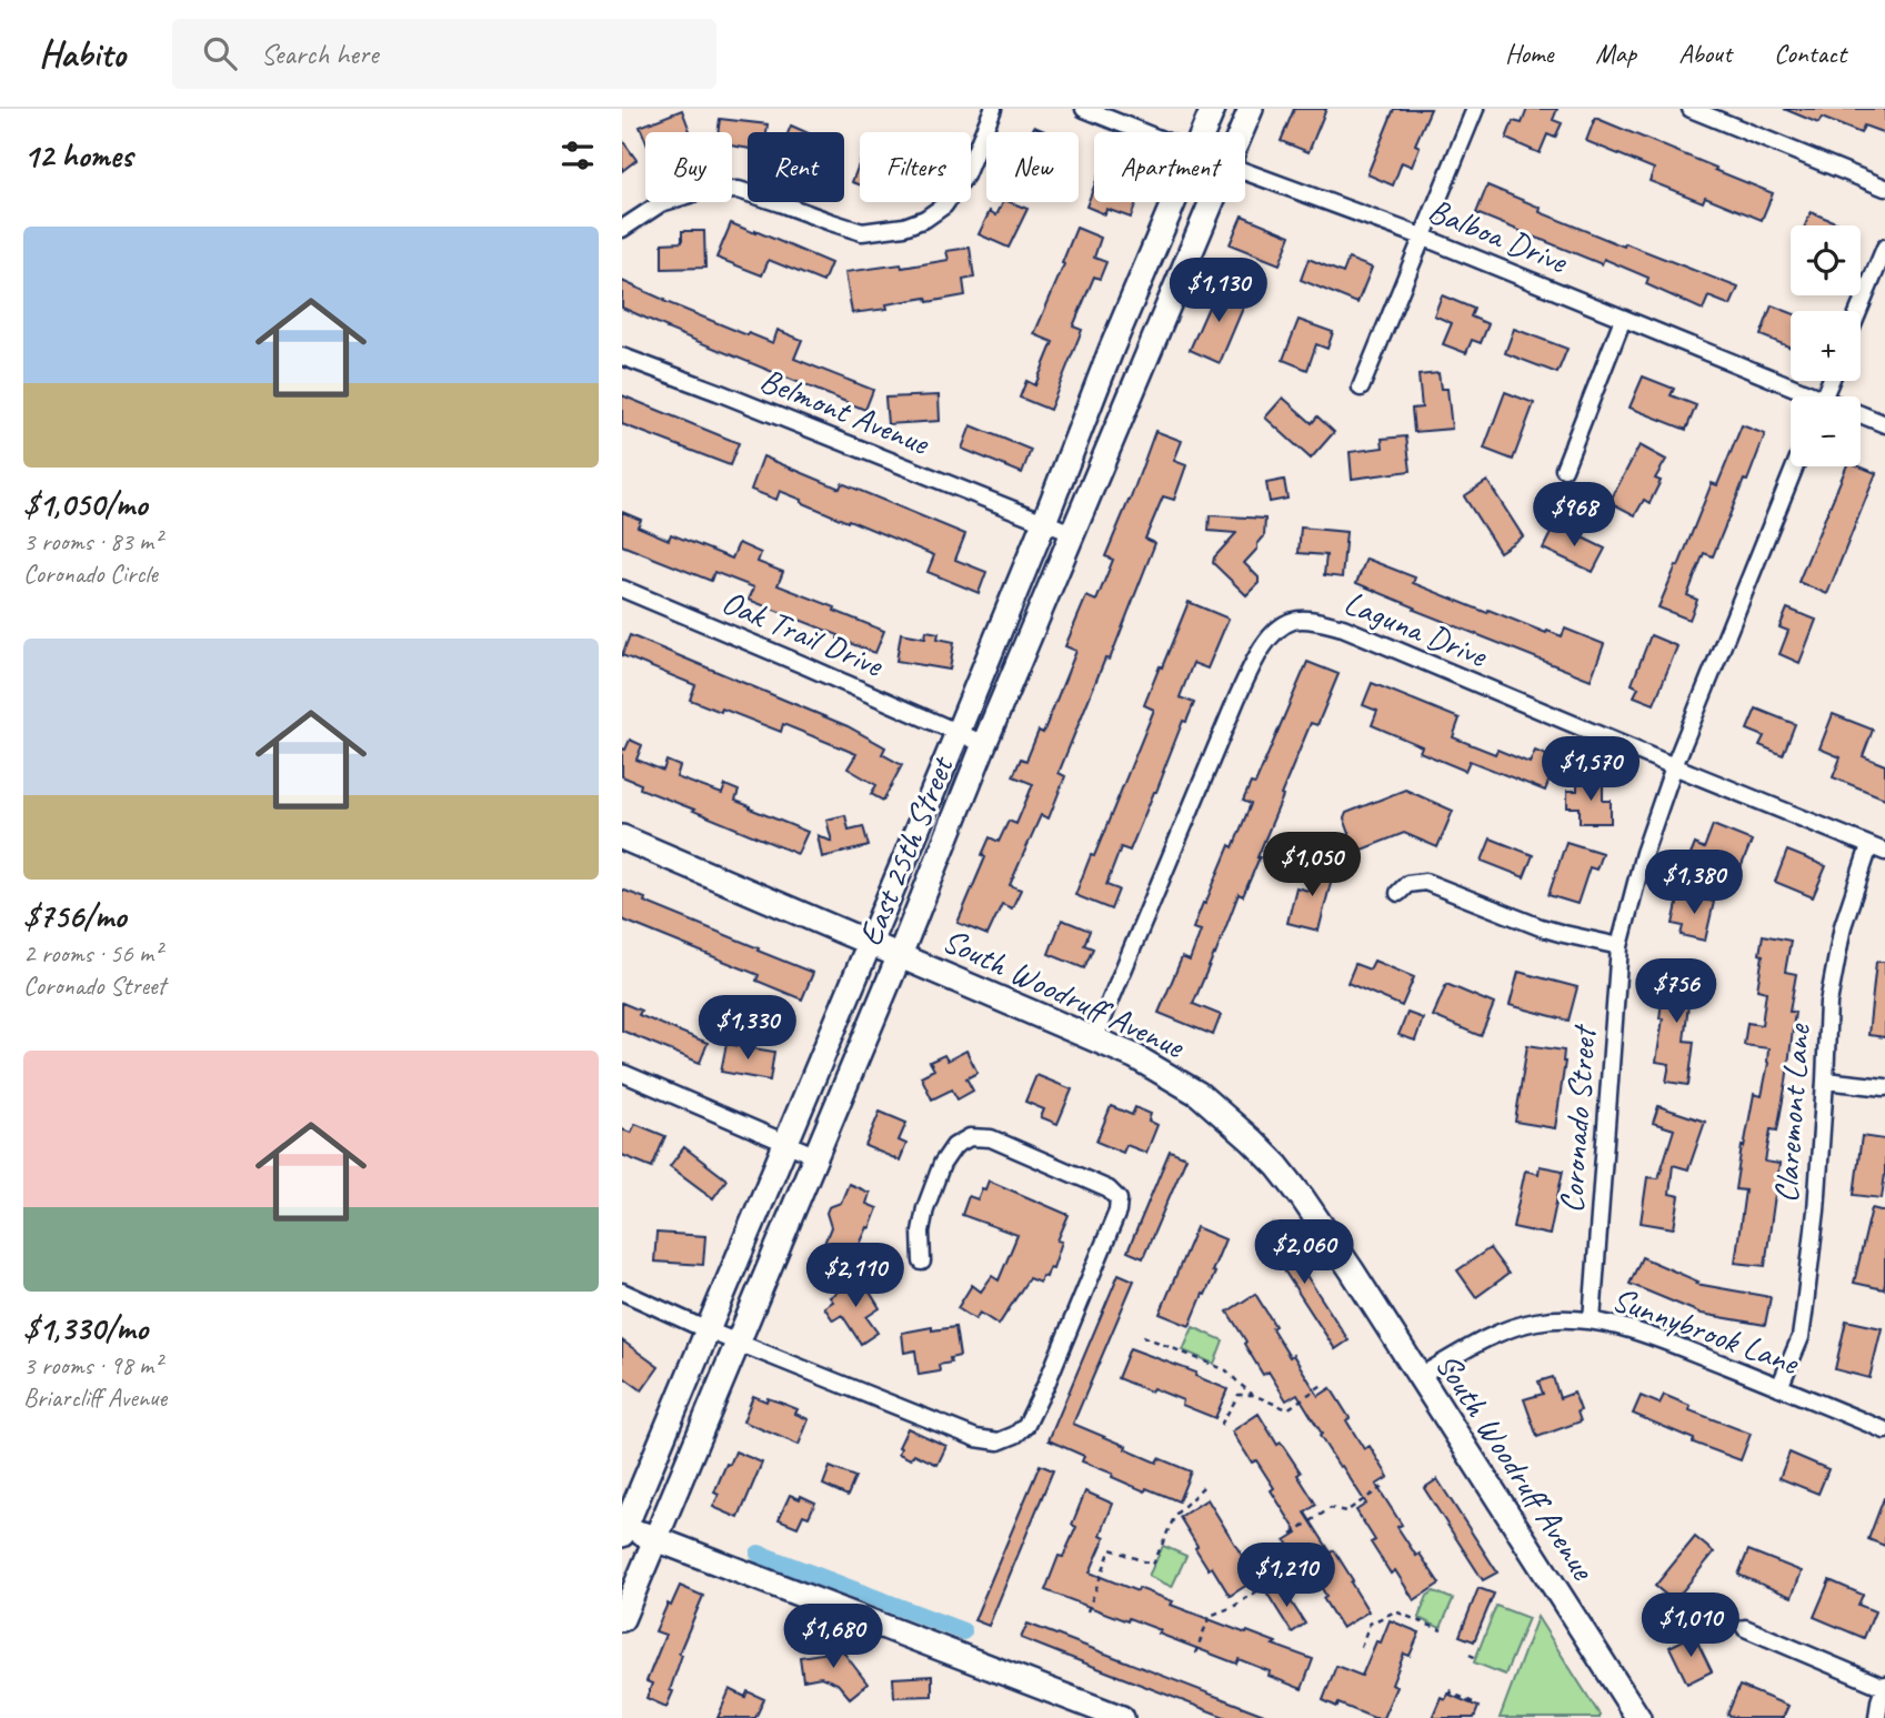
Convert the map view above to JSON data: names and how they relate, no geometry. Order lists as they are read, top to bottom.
{
  "streets": {
    "street": [
      "Balboa Drive",
      "Belmont Avenue",
      "Laguna Drive",
      "Oak Trail Drive",
      "East 25th Street",
      "South Woodruff Avenue",
      "Claremont Lane",
      "Coronado Street",
      "Sunnybrook Lane"
    ]
  },
  "crossings": [
    ["Belmont Avenue", "East 25th Street"],
    ["Laguna Drive", "South Woodruff Avenue"],
    ["Laguna Drive", "Claremont Lane"],
    ["Laguna Drive", "Coronado Street"],
    ["Oak Trail Drive", "East 25th Street"],
    ["East 25th Street", "South Woodruff Avenue"],
    ["South Woodruff Avenue", "Sunnybrook Lane"],
    ["Claremont Lane", "Sunnybrook Lane"],
    ["Coronado Street", "Sunnybrook Lane"]
  ],
  "page": {
    "header": "Habito",
    "search": "Search here",
    "nav": [
      "Home",
      "Map",
      "About",
      "Contact"
    ],
    "heading": "12 homes",
    "chip": [
      "Buy",
      "Rent",
      "Filters",
      "New",
      "Apartment"
    ],
    "list": [
      {
        "name": "$1,050/mo",
        "note": "3 rooms · 83 m² · Coronado Circle"
      },
      {
        "name": "$756/mo",
        "note": "2 rooms · 56 m² · Coronado Street"
      },
      {
        "name": "$1,330/mo",
        "note": "3 rooms · 98 m² · Briarcliff Avenue"
      }
    ],
    "map_buttons": ["+", "−"],
    "price": [
      "$1,130",
      "$968",
      "$1,570",
      "$1,050",
      "$1,380",
      "$756",
      "$1,330",
      "$2,060",
      "$2,110",
      "$1,210",
      "$1,010",
      "$1,680"
    ]
  }
}
